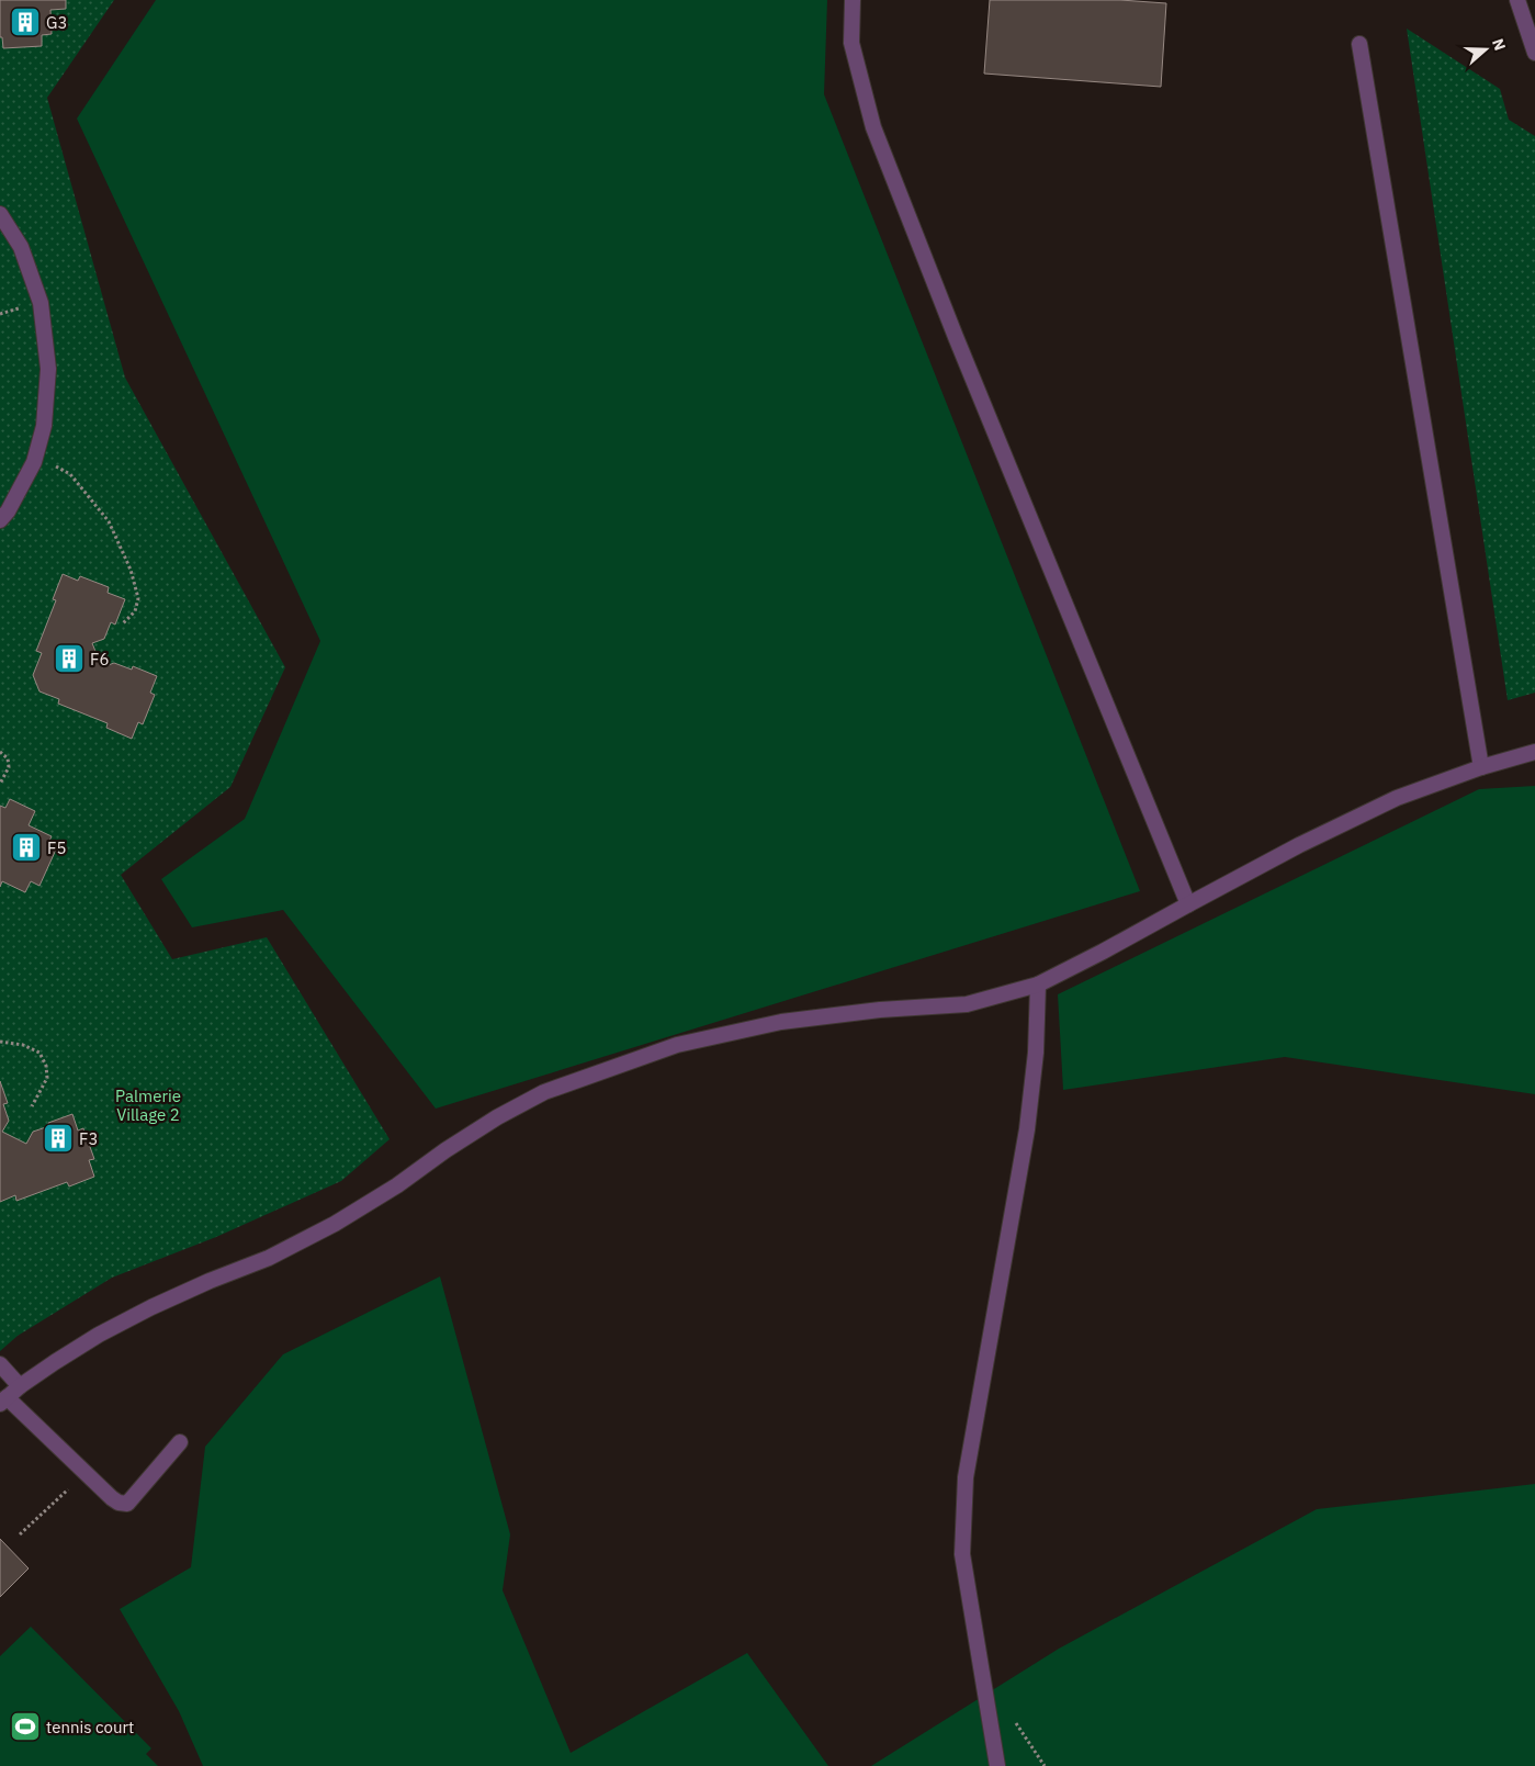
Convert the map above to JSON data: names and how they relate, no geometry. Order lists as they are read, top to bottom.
{
  "parks": ["Palmerie Village 2"],
  "places": {
    "building": [
      "G3",
      "F6",
      "F5",
      "F3"
    ],
    "sports": ["tennis court"]
  },
  "north": "right"
}
